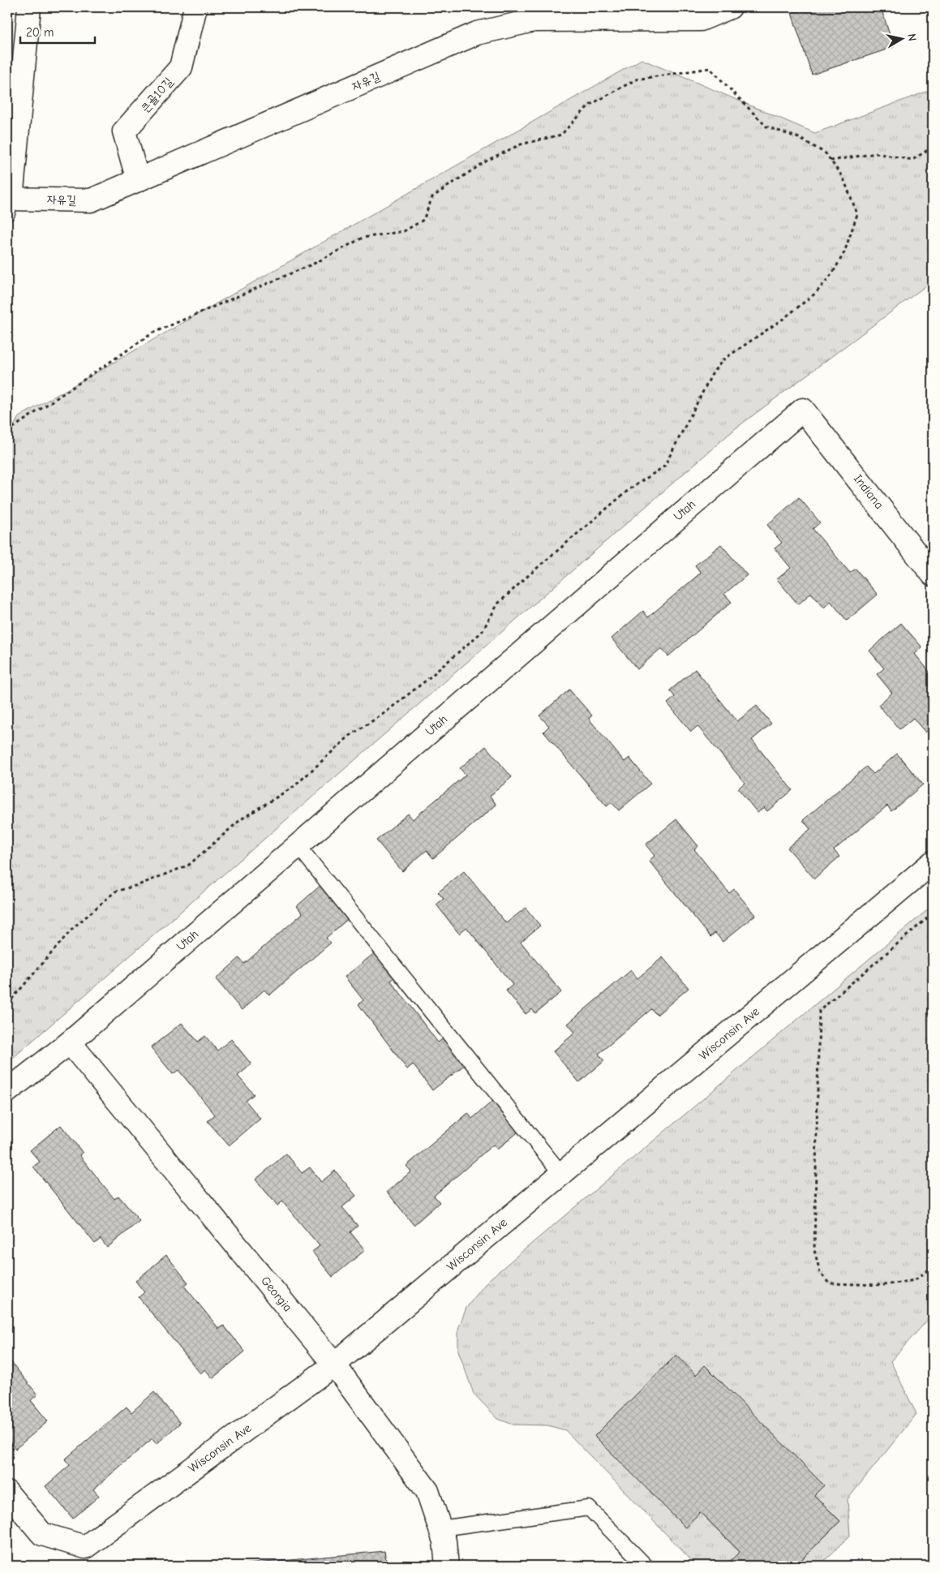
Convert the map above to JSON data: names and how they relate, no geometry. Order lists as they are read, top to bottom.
{
  "streets": {
    "street": [
      "자유길",
      "큰골10길",
      "Indiana",
      "Utah",
      "Wisconsin Ave",
      "Georgia"
    ]
  },
  "crossings": [
    ["자유길", "큰골10길"],
    ["Indiana", "Utah"],
    ["Utah", "Georgia"],
    ["Wisconsin Ave", "Georgia"]
  ],
  "scale_bar": "20 m",
  "north": "right"
}
